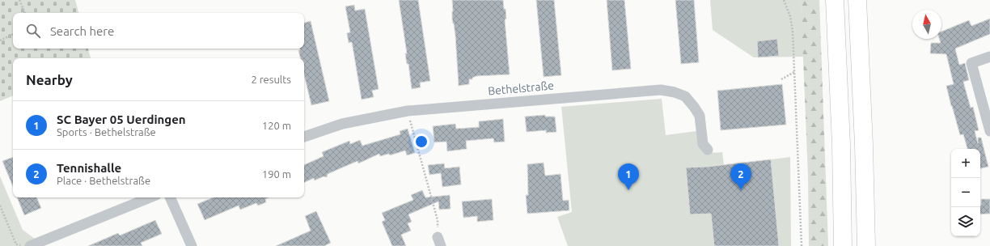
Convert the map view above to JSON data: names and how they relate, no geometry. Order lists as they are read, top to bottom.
{
  "streets": {
    "street": ["Bethelstraße"]
  },
  "north": "top",
  "page": {
    "search": "Search here",
    "heading": ["Nearby", "2 results"],
    "list": [
      {
        "mark": "1",
        "name": "SC Bayer 05 Uerdingen",
        "note": "Sports · Bethelstraße",
        "value": "120 m"
      },
      {
        "mark": "2",
        "name": "Tennishalle",
        "note": "Place · Bethelstraße",
        "value": "190 m"
      }
    ],
    "map_buttons": ["+", "−"],
    "pins": ["1", "2"]
  }
}
